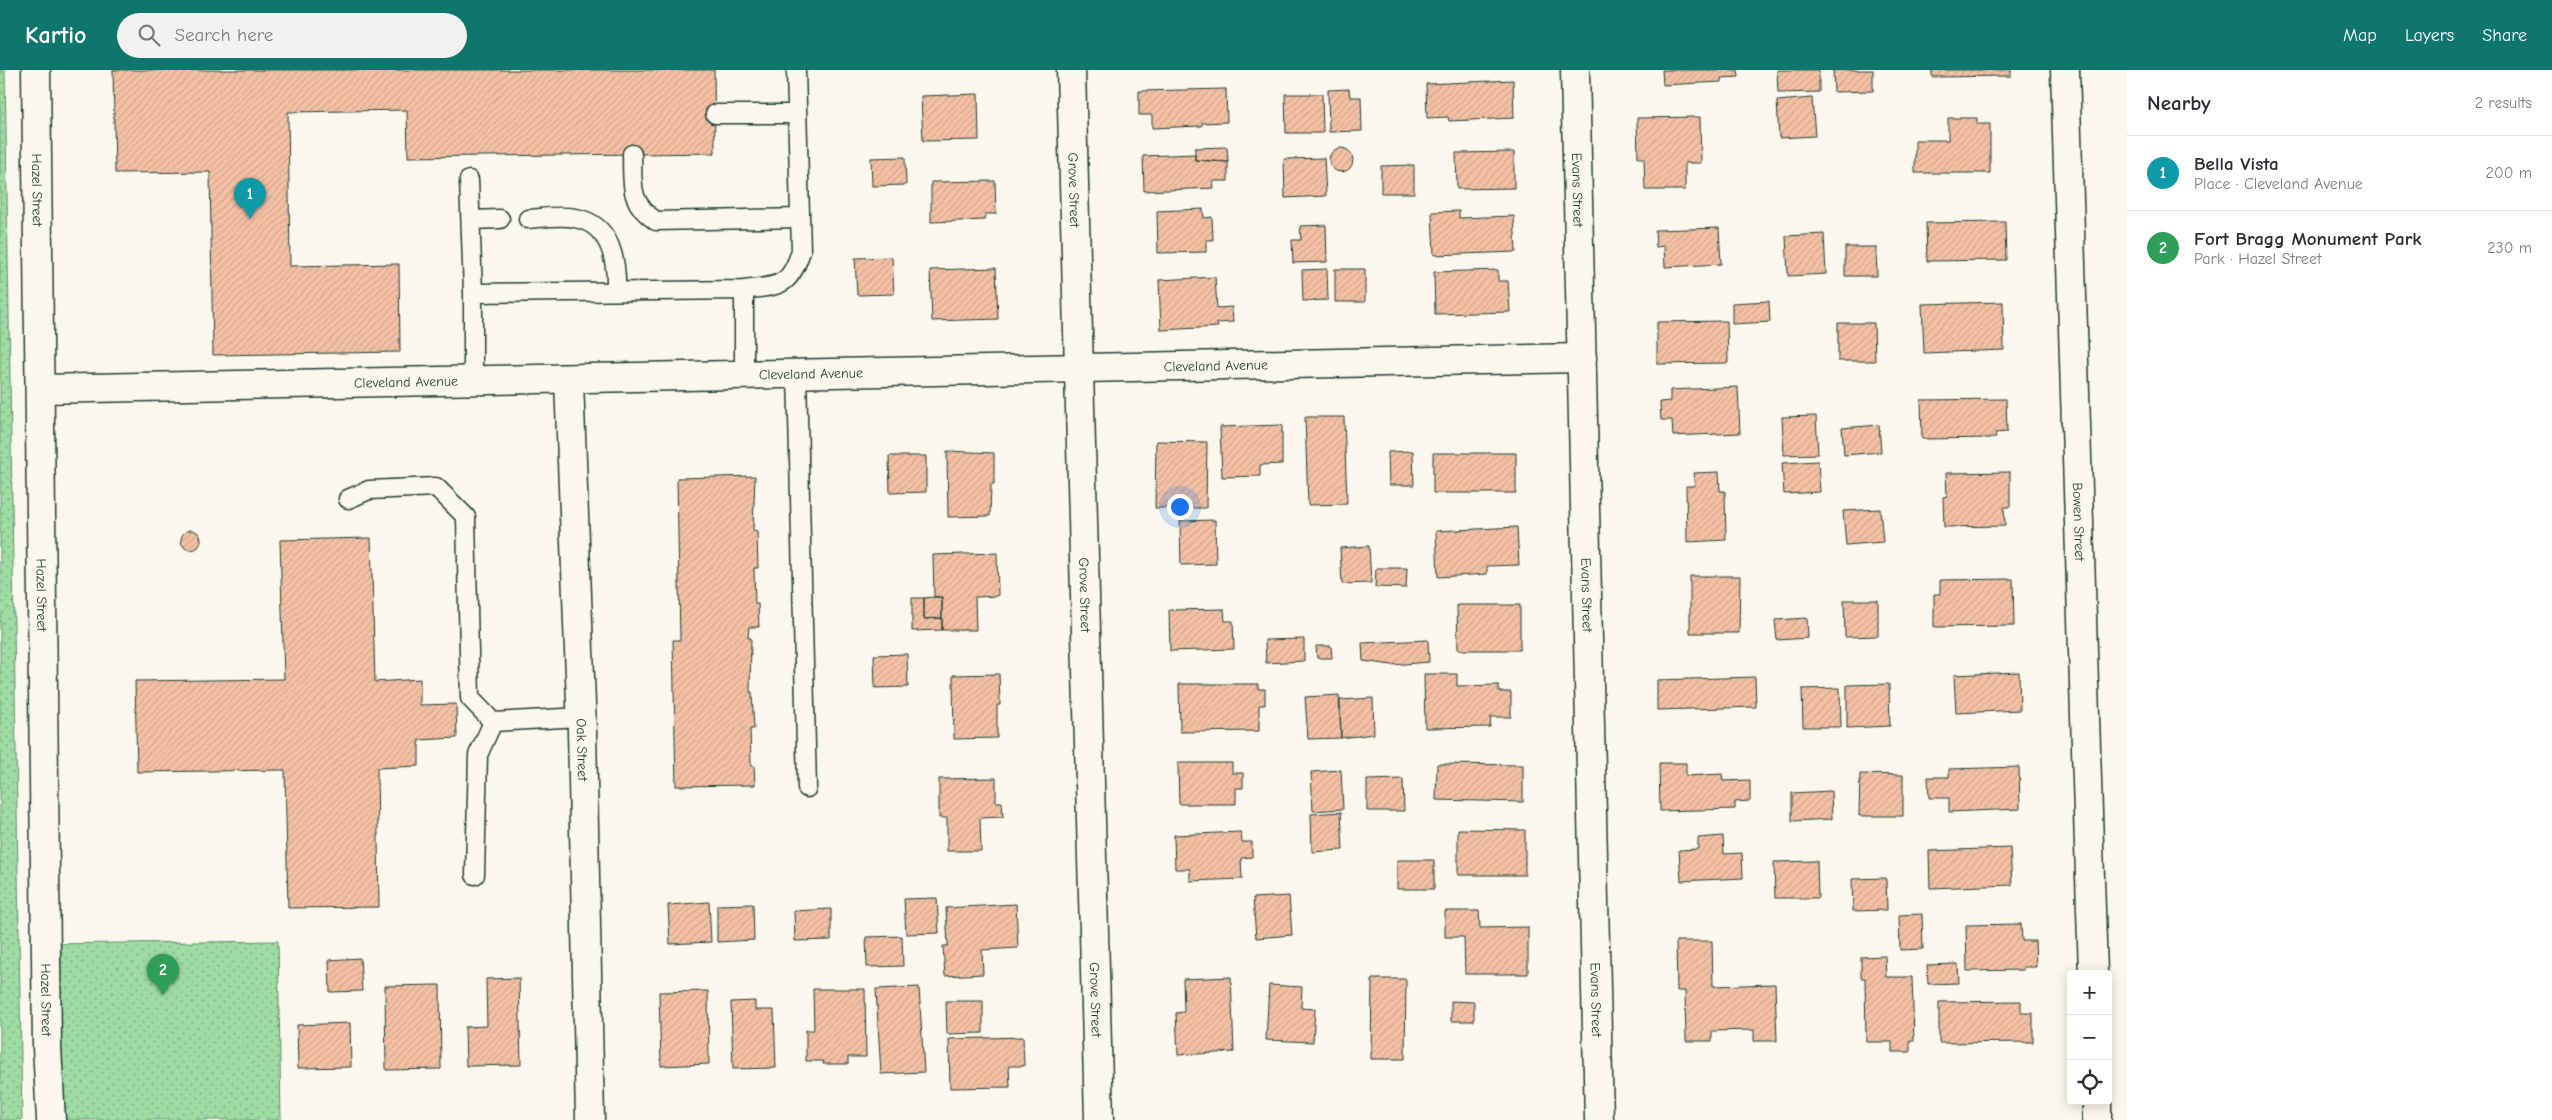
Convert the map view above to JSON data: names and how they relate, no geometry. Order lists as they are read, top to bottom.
{
  "streets": {
    "street": [
      "Hazel Street",
      "Grove Street",
      "Evans Street",
      "Cleveland Avenue",
      "Bowen Street",
      "Oak Street"
    ]
  },
  "crossings": [
    ["Hazel Street", "Cleveland Avenue"],
    ["Grove Street", "Cleveland Avenue"],
    ["Evans Street", "Cleveland Avenue"],
    ["Cleveland Avenue", "Oak Street"]
  ],
  "page": {
    "header": "Kartio",
    "search": "Search here",
    "nav": ["Map", "Layers", "Share"],
    "heading": ["Nearby", "2 results"],
    "list": [
      {
        "mark": "1",
        "name": "Bella Vista",
        "note": "Place · Cleveland Avenue",
        "value": "200 m"
      },
      {
        "mark": "2",
        "name": "Fort Bragg Monument Park",
        "note": "Park · Hazel Street",
        "value": "230 m"
      }
    ],
    "pins": ["1", "2"],
    "map_buttons": ["+", "−"]
  }
}
